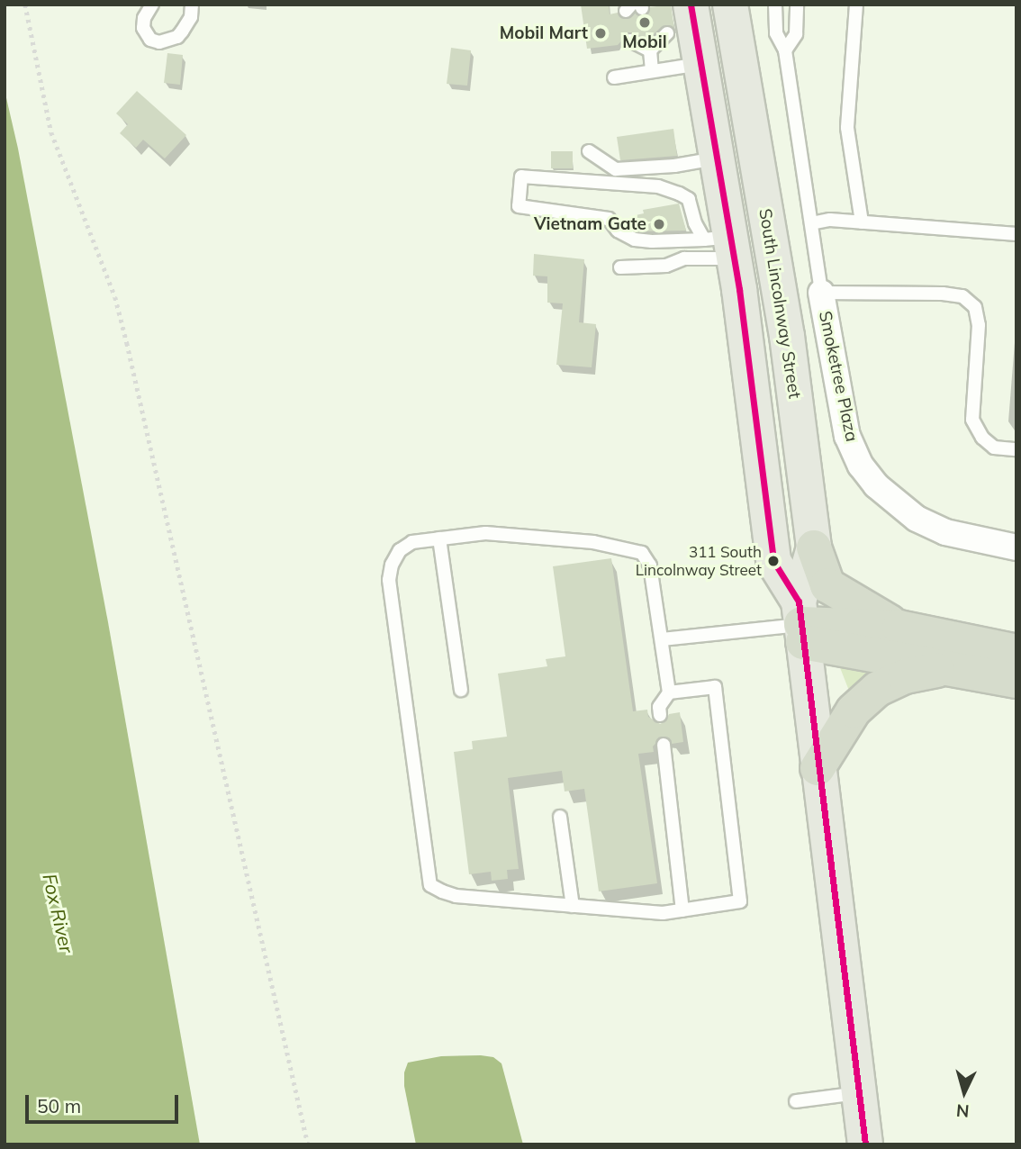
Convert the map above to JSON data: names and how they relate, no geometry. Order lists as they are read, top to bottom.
{
  "streets": {
    "main road": ["South Lincolnway Street"],
    "street": ["Smoketree Plaza"]
  },
  "water": ["Fox River"],
  "places": [
    "Mobil",
    "Mobil Mart",
    "Vietnam Gate",
    "311 South Lincolnway Street"
  ],
  "scale_bar": "50 m",
  "north": "bottom"
}
